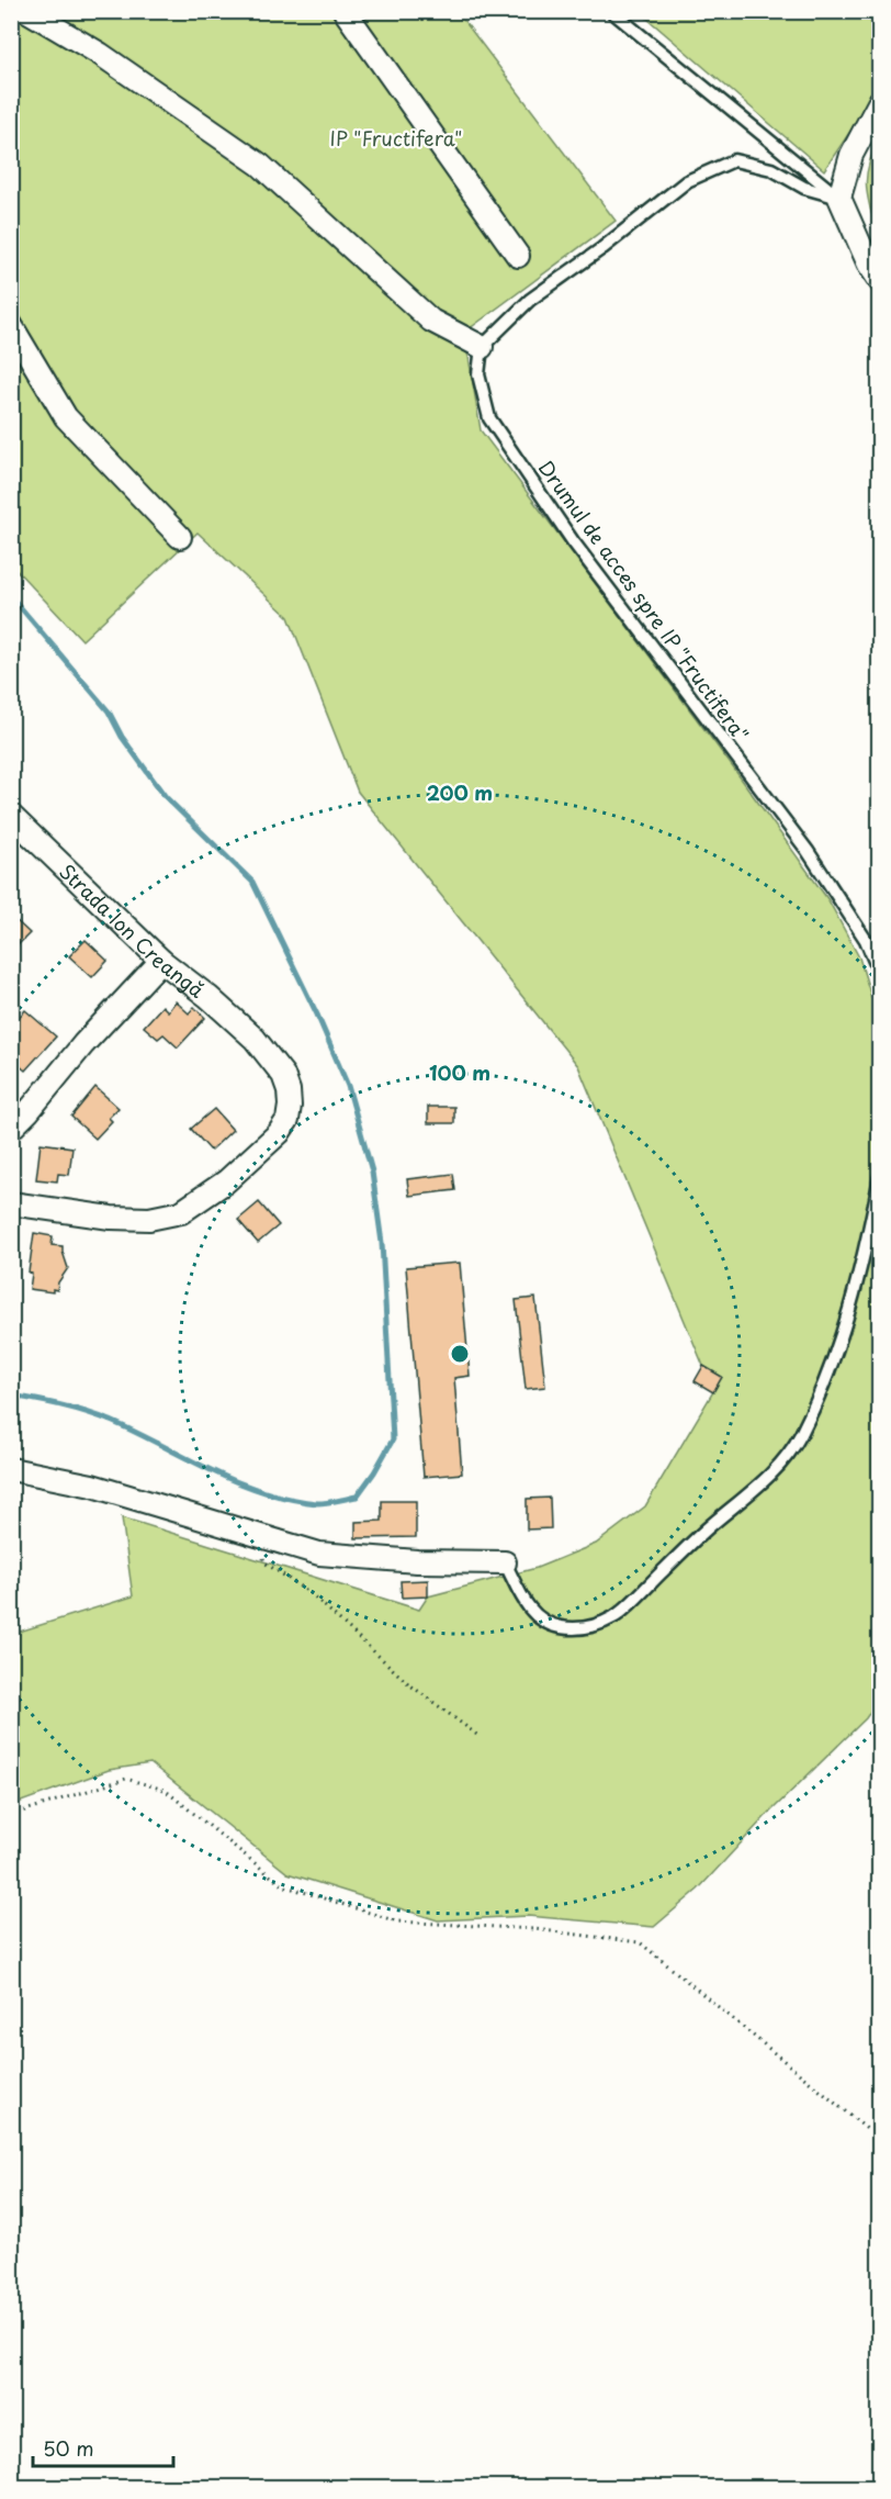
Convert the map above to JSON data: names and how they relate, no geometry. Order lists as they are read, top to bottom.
{
  "streets": {
    "street": ["Strada Ion Creangă"],
    "lane": ["Drumul de acces spre IP \"Fructifera\""]
  },
  "parks": ["IP \"Fructifera\""],
  "scale_bar": "50 m",
  "rings": ["200 m", "100 m"]
}
